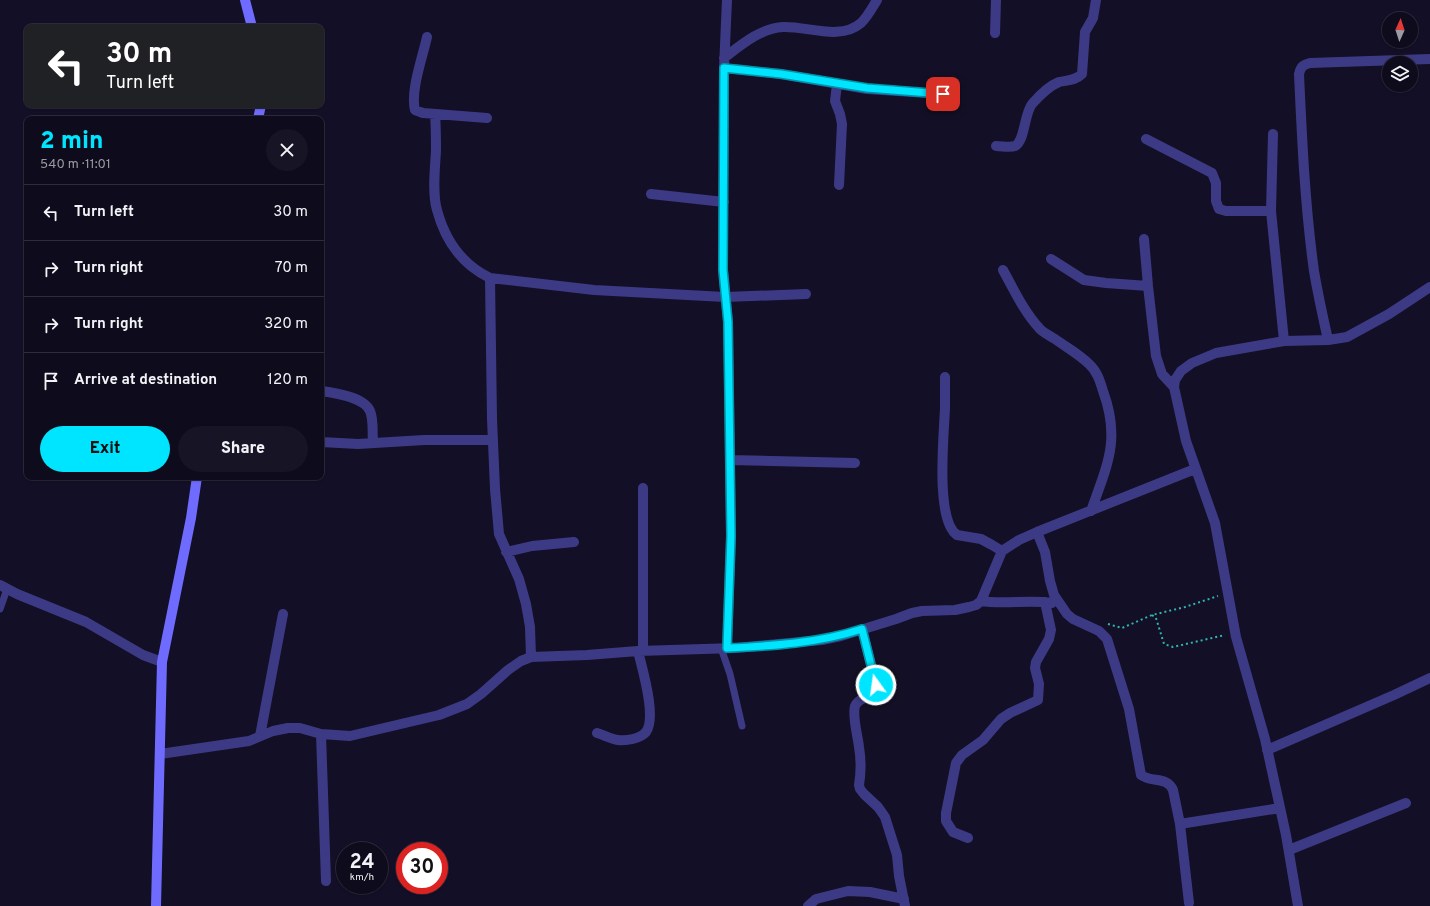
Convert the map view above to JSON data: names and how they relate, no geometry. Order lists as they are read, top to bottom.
{
  "north": "top",
  "page": {
    "turn": ["30 m", "Turn left"],
    "heading": ["2 min", "540 m · 11:01"],
    "list": [
      {
        "name": "Turn left",
        "value": "30 m"
      },
      {
        "name": "Turn right",
        "value": "70 m"
      },
      {
        "name": "Turn right",
        "value": "320 m"
      },
      {
        "name": "Arrive at destination",
        "value": "120 m"
      }
    ],
    "buttons": ["Exit", "Share"],
    "speed": "24 km/h",
    "limit": "30"
  }
}
